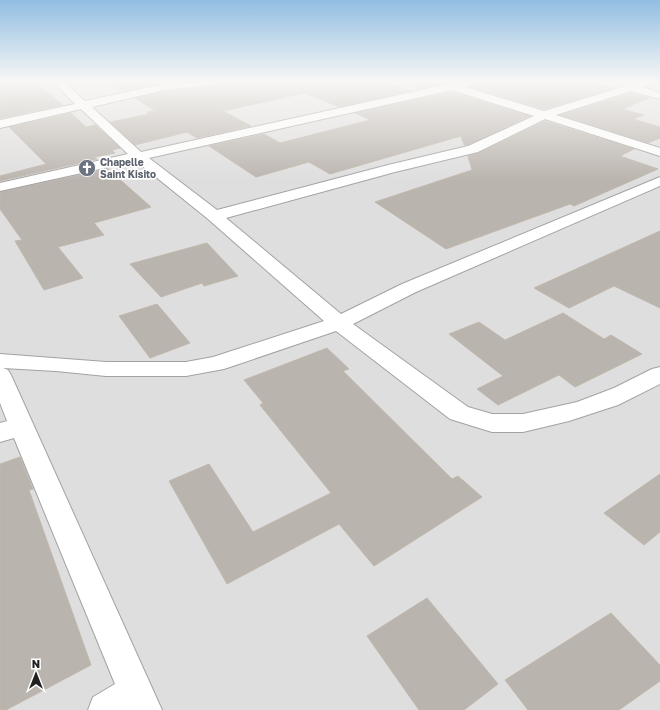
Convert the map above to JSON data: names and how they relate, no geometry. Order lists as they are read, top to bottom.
{
  "places": {
    "church": ["Chapelle Saint Kisito"]
  },
  "north": "top"
}
